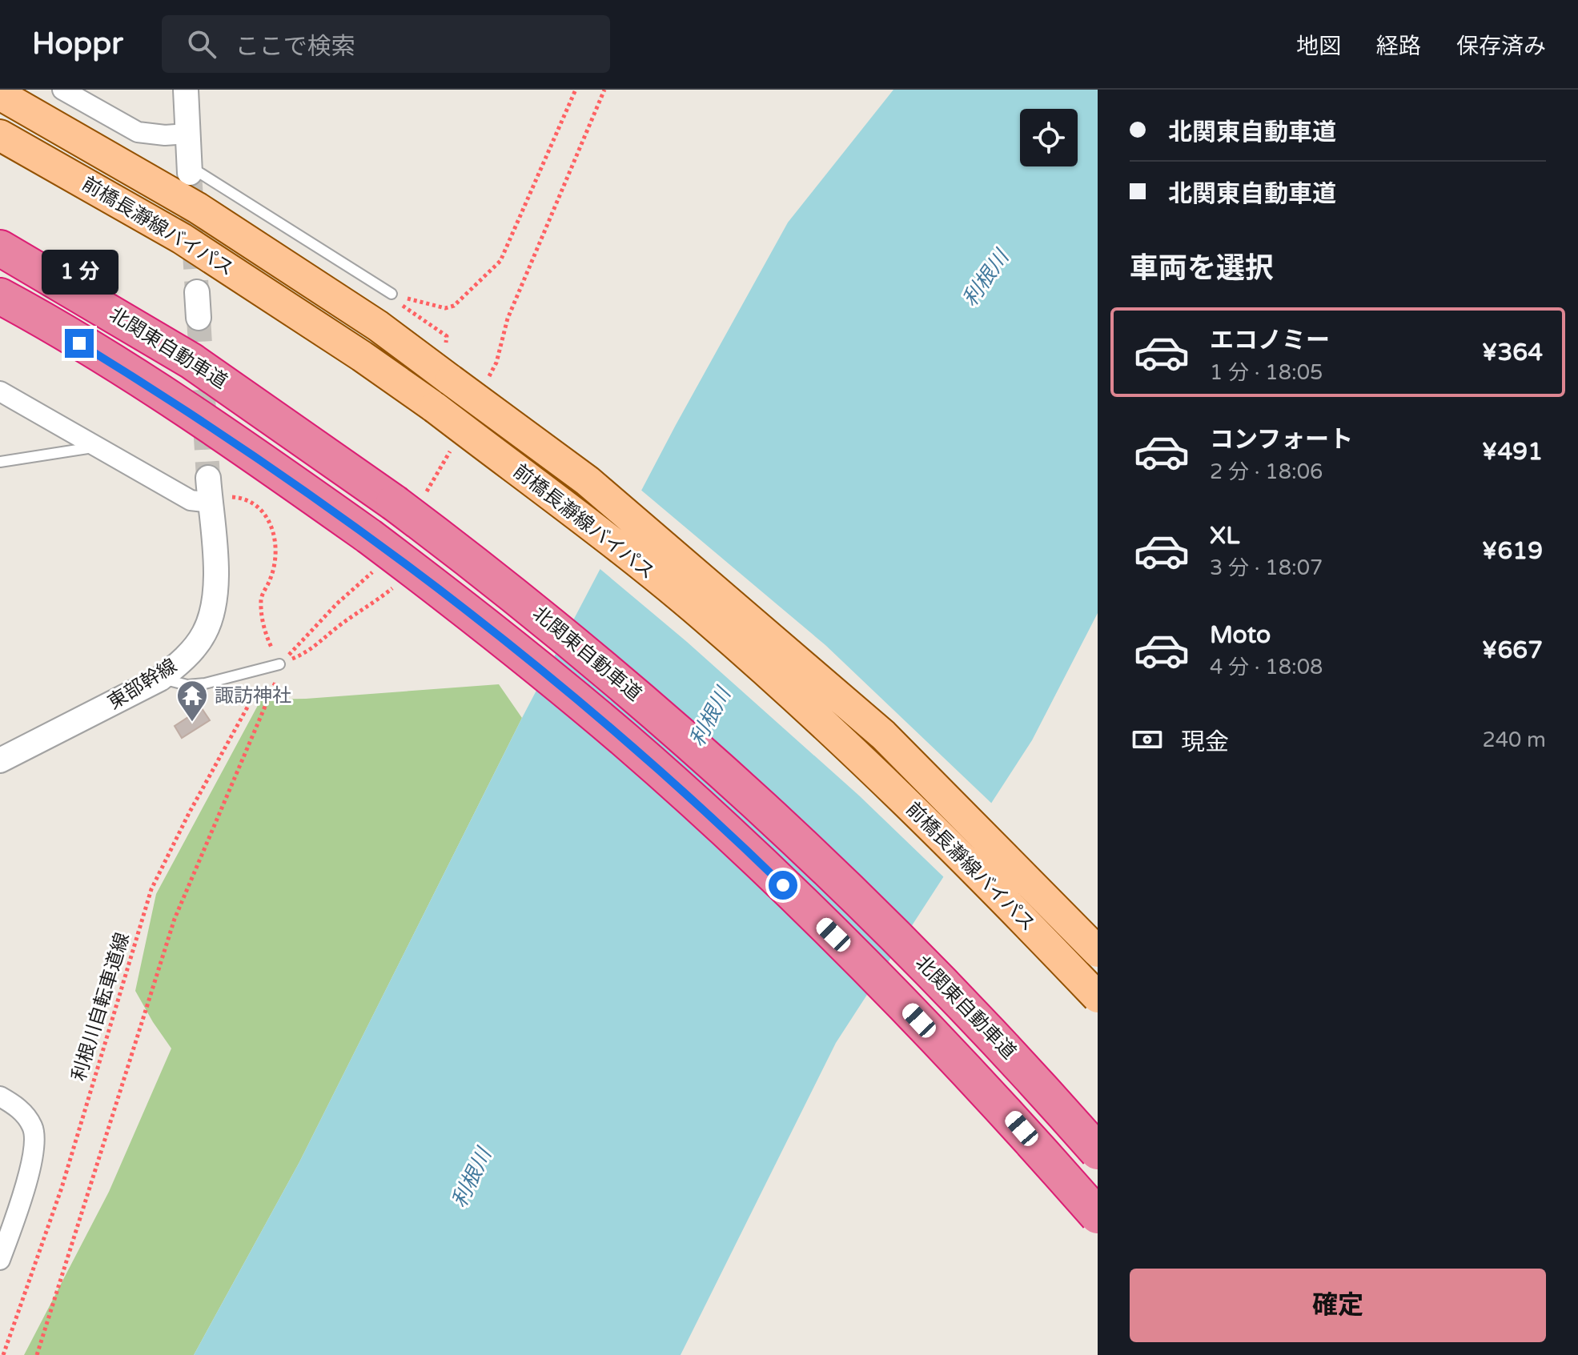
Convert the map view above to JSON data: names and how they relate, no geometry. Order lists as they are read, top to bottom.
{
  "streets": {
    "highway": ["北関東自動車道"],
    "main road": ["前橋長瀞線バイパス"],
    "street": ["東部幹線"],
    "path": ["利根川自転車道線"]
  },
  "water": ["利根川"],
  "places": {
    "temple": ["諏訪神社"]
  },
  "page": {
    "header": "Hoppr",
    "search": "ここで検索",
    "nav": ["地図", "経路", "保存済み"],
    "banner": ["北関東自動車道", "北関東自動車道"],
    "heading": "車両を選択",
    "bubble": "1 分",
    "list": [
      {
        "name": "エコノミー",
        "note": "1 分 · 18:05",
        "value": "¥364"
      },
      {
        "name": "コンフォート",
        "note": "2 分 · 18:06",
        "value": "¥491"
      },
      {
        "name": "XL",
        "note": "3 分 · 18:07",
        "value": "¥619"
      },
      {
        "name": "Moto",
        "note": "4 分 · 18:08",
        "value": "¥667"
      }
    ],
    "pay": ["現金", "240 m"],
    "buttons": "確定"
  }
}
